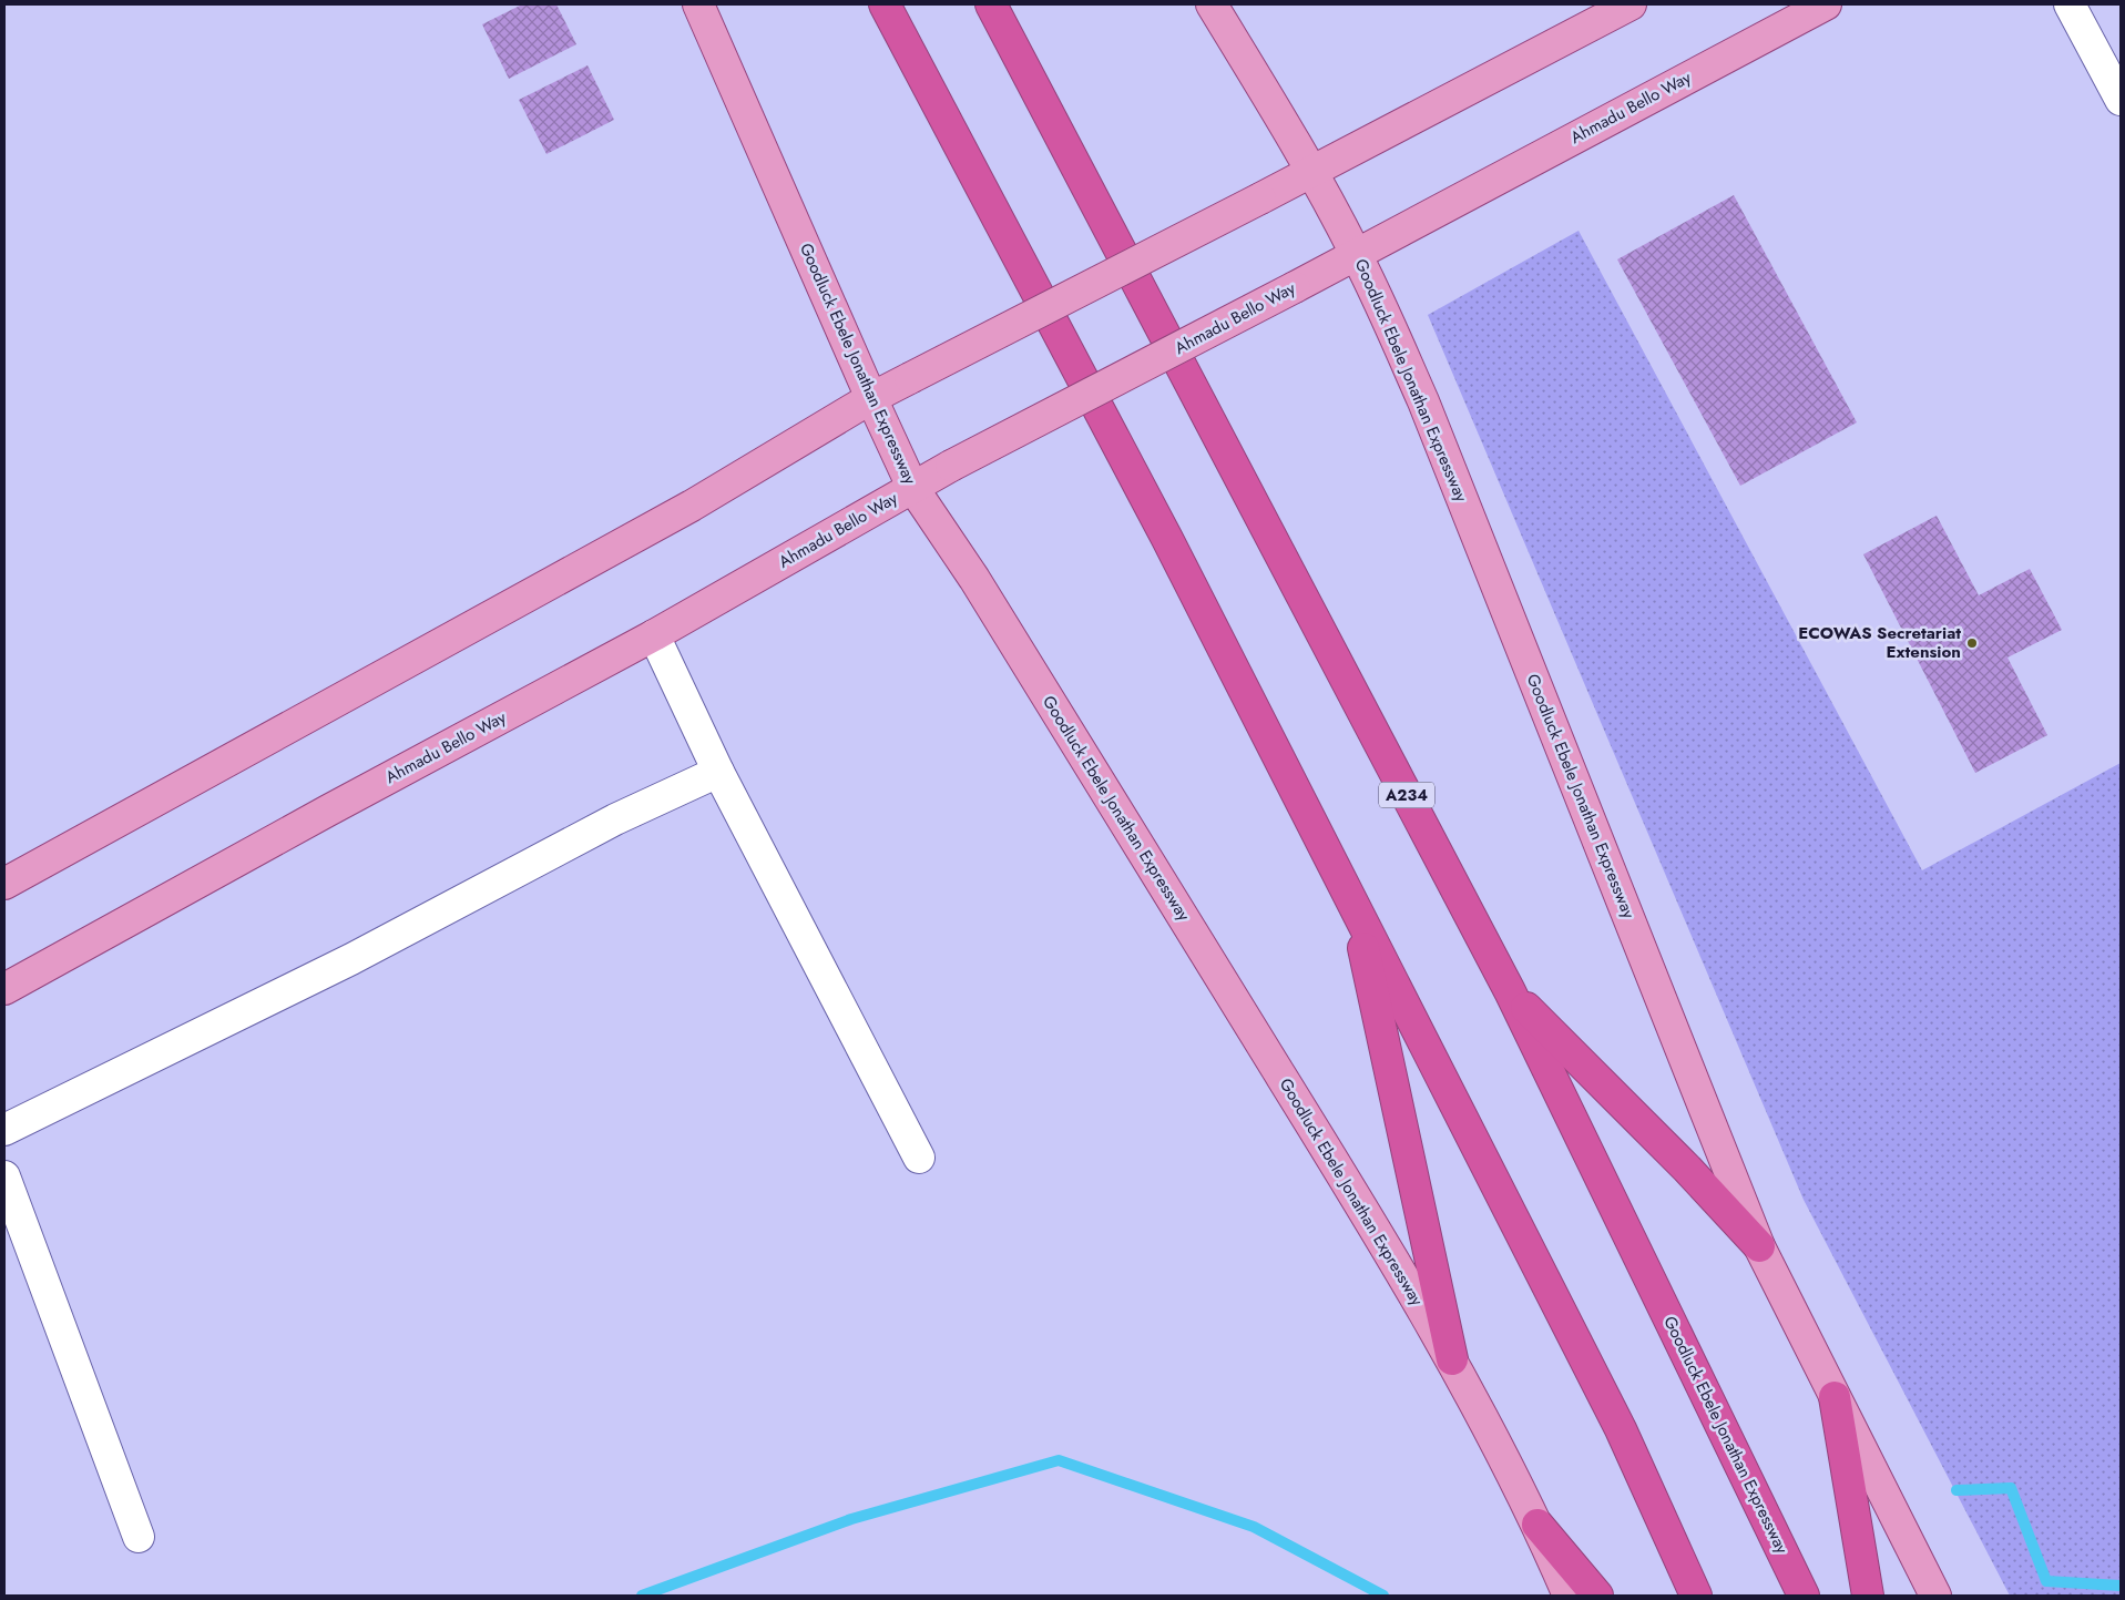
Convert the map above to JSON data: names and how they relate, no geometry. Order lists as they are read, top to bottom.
{
  "streets": {
    "highway": ["Goodluck Ebele Jonathan Expressway", "A234"],
    "main road": ["Ahmadu Bello Way"]
  },
  "crossings": [
    ["Ahmadu Bello Way", "Goodluck Ebele Jonathan Expressway"]
  ],
  "places": ["ECOWAS Secretariat Extension"]
}
